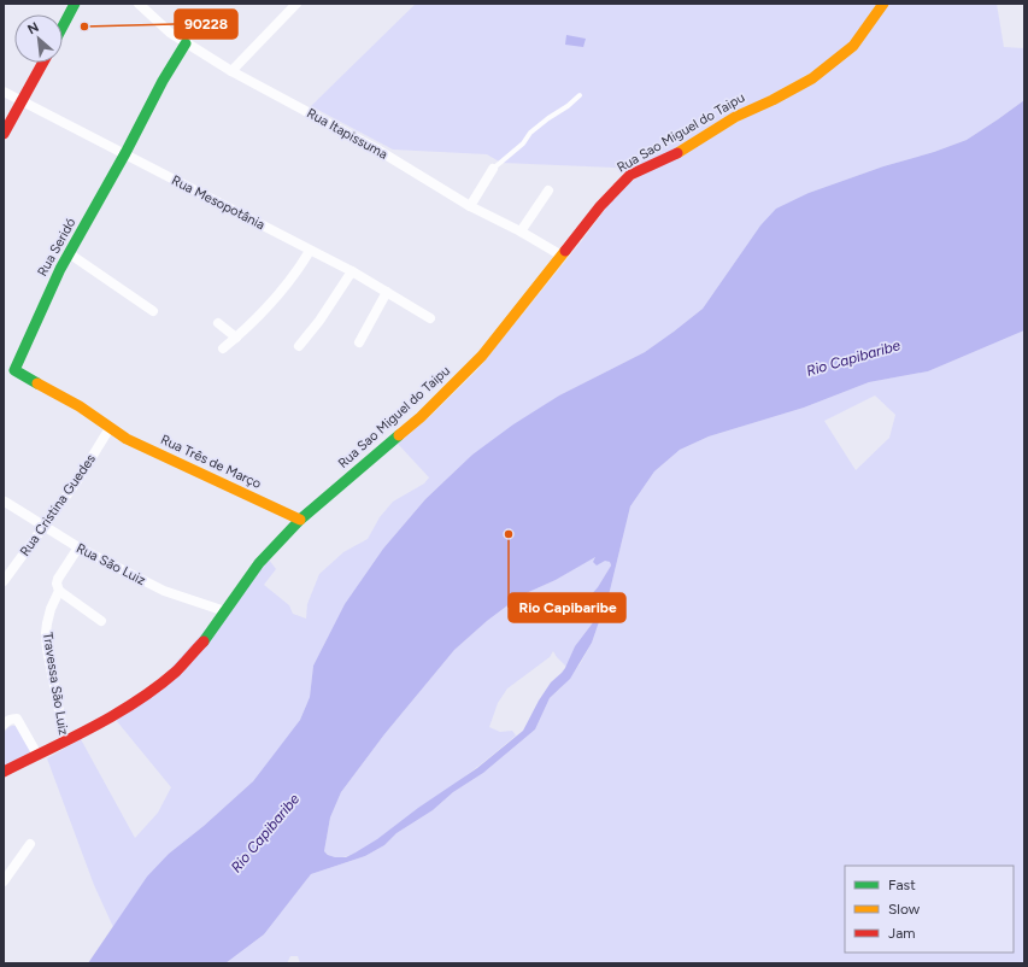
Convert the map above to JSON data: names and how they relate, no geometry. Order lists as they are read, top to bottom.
{
  "streets": {
    "street": [
      "Rua Sao Miguel do Taipu",
      "Rua Itapissuma",
      "Rua Mesopotânia",
      "Rua Seridó",
      "Rua Três de Março",
      "Rua Cristina Guedes",
      "Rua São Luiz",
      "Travessa São Luiz"
    ]
  },
  "crossings": [
    ["Rua Sao Miguel do Taipu", "Rua Itapissuma"],
    ["Rua Sao Miguel do Taipu", "Rua Três de Março"],
    ["Rua Sao Miguel do Taipu", "Rua São Luiz"],
    ["Rua Sao Miguel do Taipu", "Travessa São Luiz"],
    ["Rua Itapissuma", "Rua Seridó"],
    ["Rua Mesopotânia", "Rua Seridó"],
    ["Rua Seridó", "Rua Três de Março"],
    ["Rua Seridó", "Rua Cristina Guedes"],
    ["Rua Três de Março", "Rua Cristina Guedes"],
    ["Rua Cristina Guedes", "Rua São Luiz"],
    ["Rua São Luiz", "Travessa São Luiz"]
  ],
  "water": ["Rio Capibaribe"],
  "places": ["90228", "Rio Capibaribe"],
  "legend": ["Fast", "Slow", "Jam"],
  "north": "top left"
}
